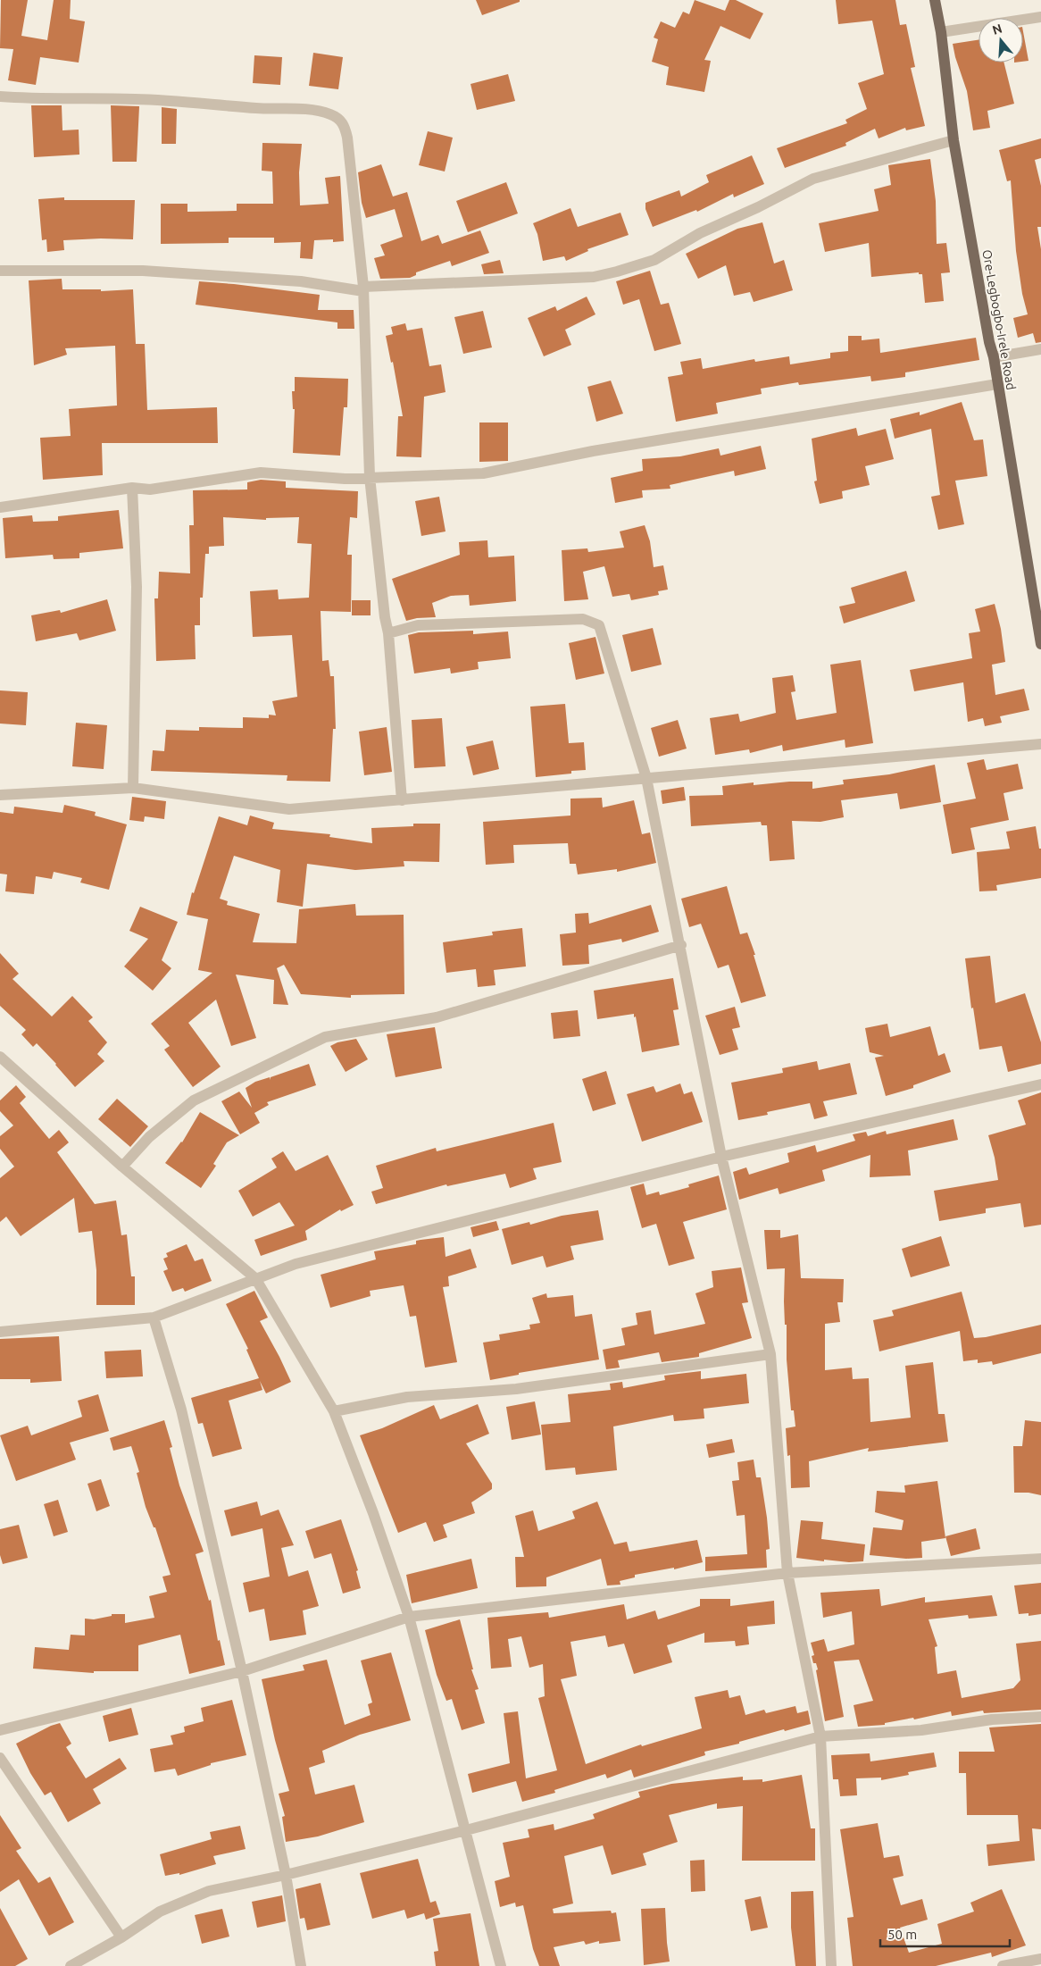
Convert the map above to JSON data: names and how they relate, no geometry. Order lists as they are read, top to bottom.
{
  "streets": {
    "main road": ["Ore-Legbogbo-Irele Road"]
  },
  "scale_bar": "50 m",
  "north": "top"
}
